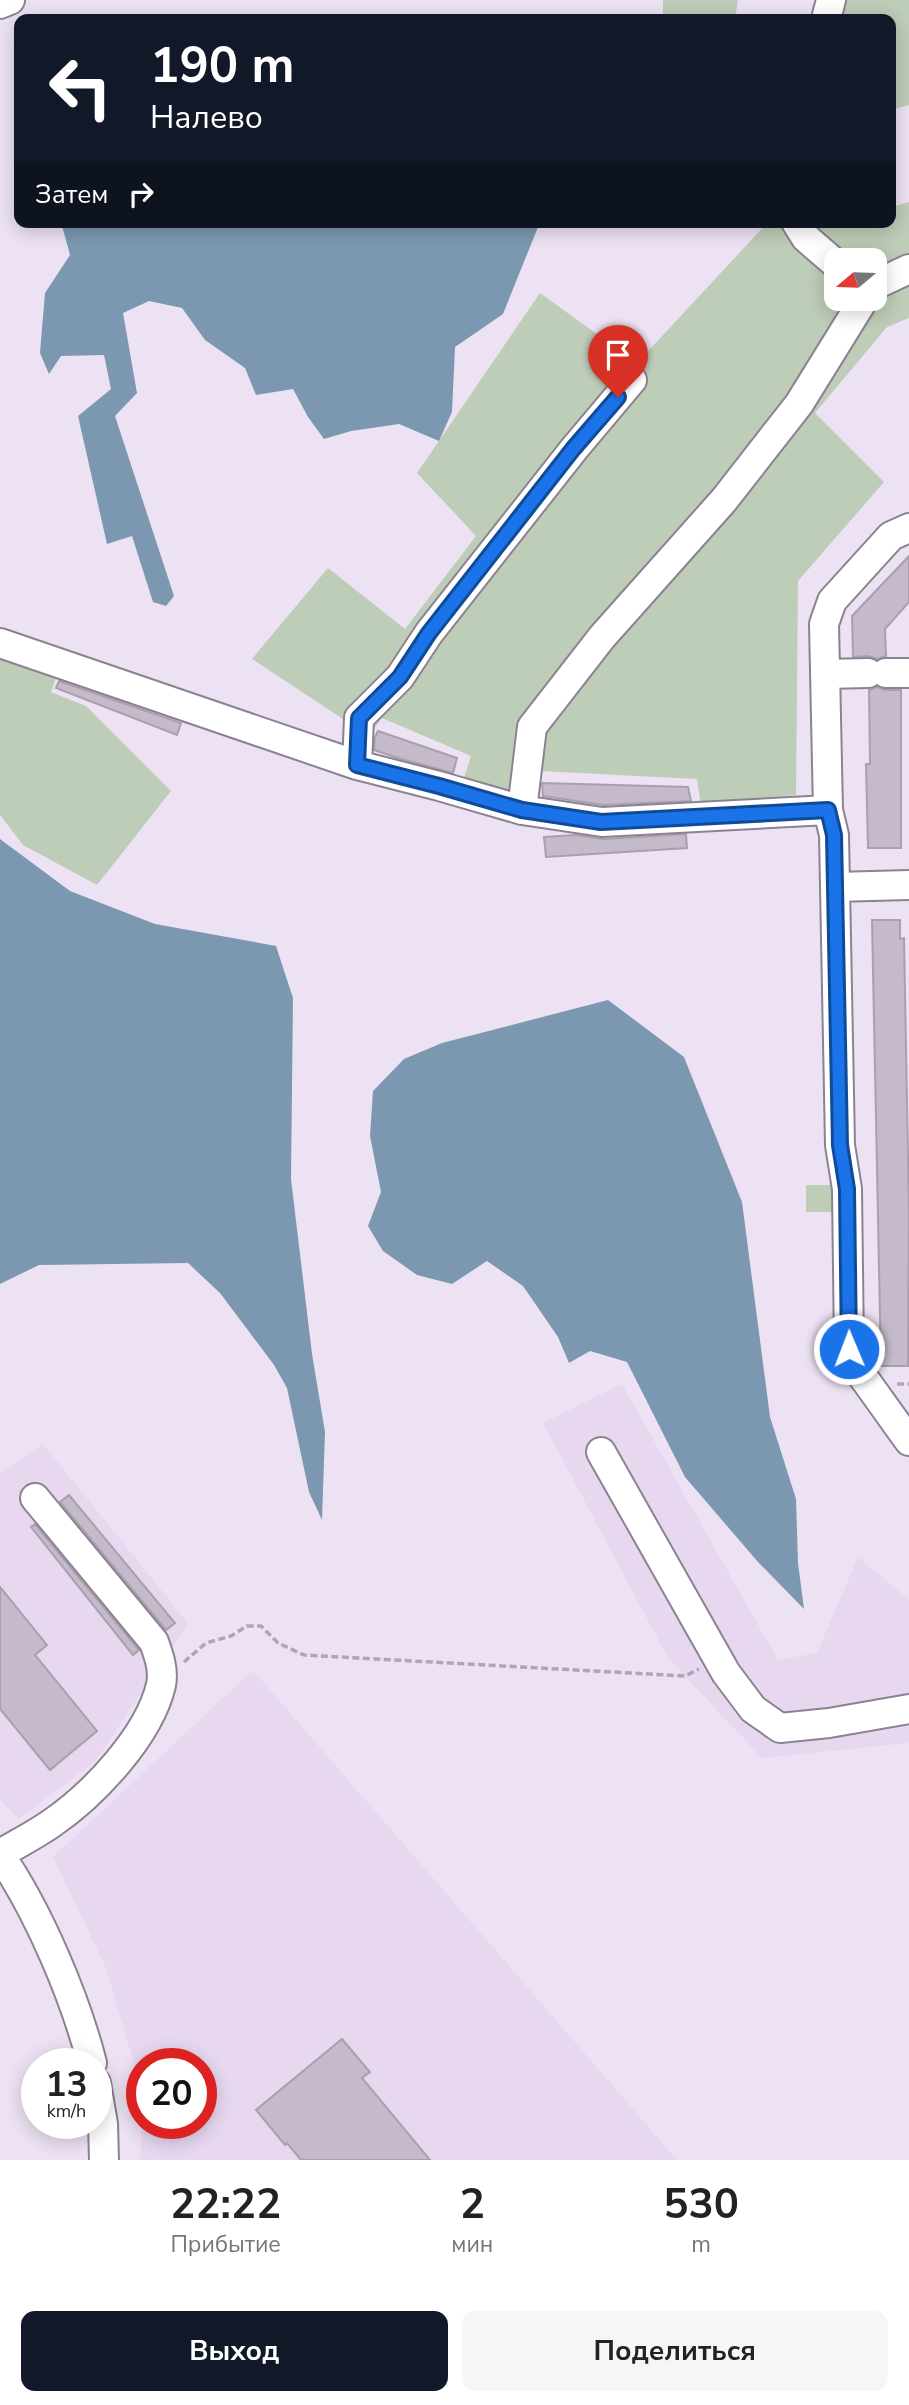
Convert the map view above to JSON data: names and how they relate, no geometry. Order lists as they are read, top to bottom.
{
  "north": "left",
  "page": {
    "turn": ["190 m", "Налево"],
    "then": "Затем",
    "speed": "13 km/h",
    "limit": "20",
    "eta": [
      "22:22",
      "Прибытие",
      "2",
      "мин",
      "530",
      "m"
    ],
    "buttons": ["Выход", "Поделиться"]
  }
}
